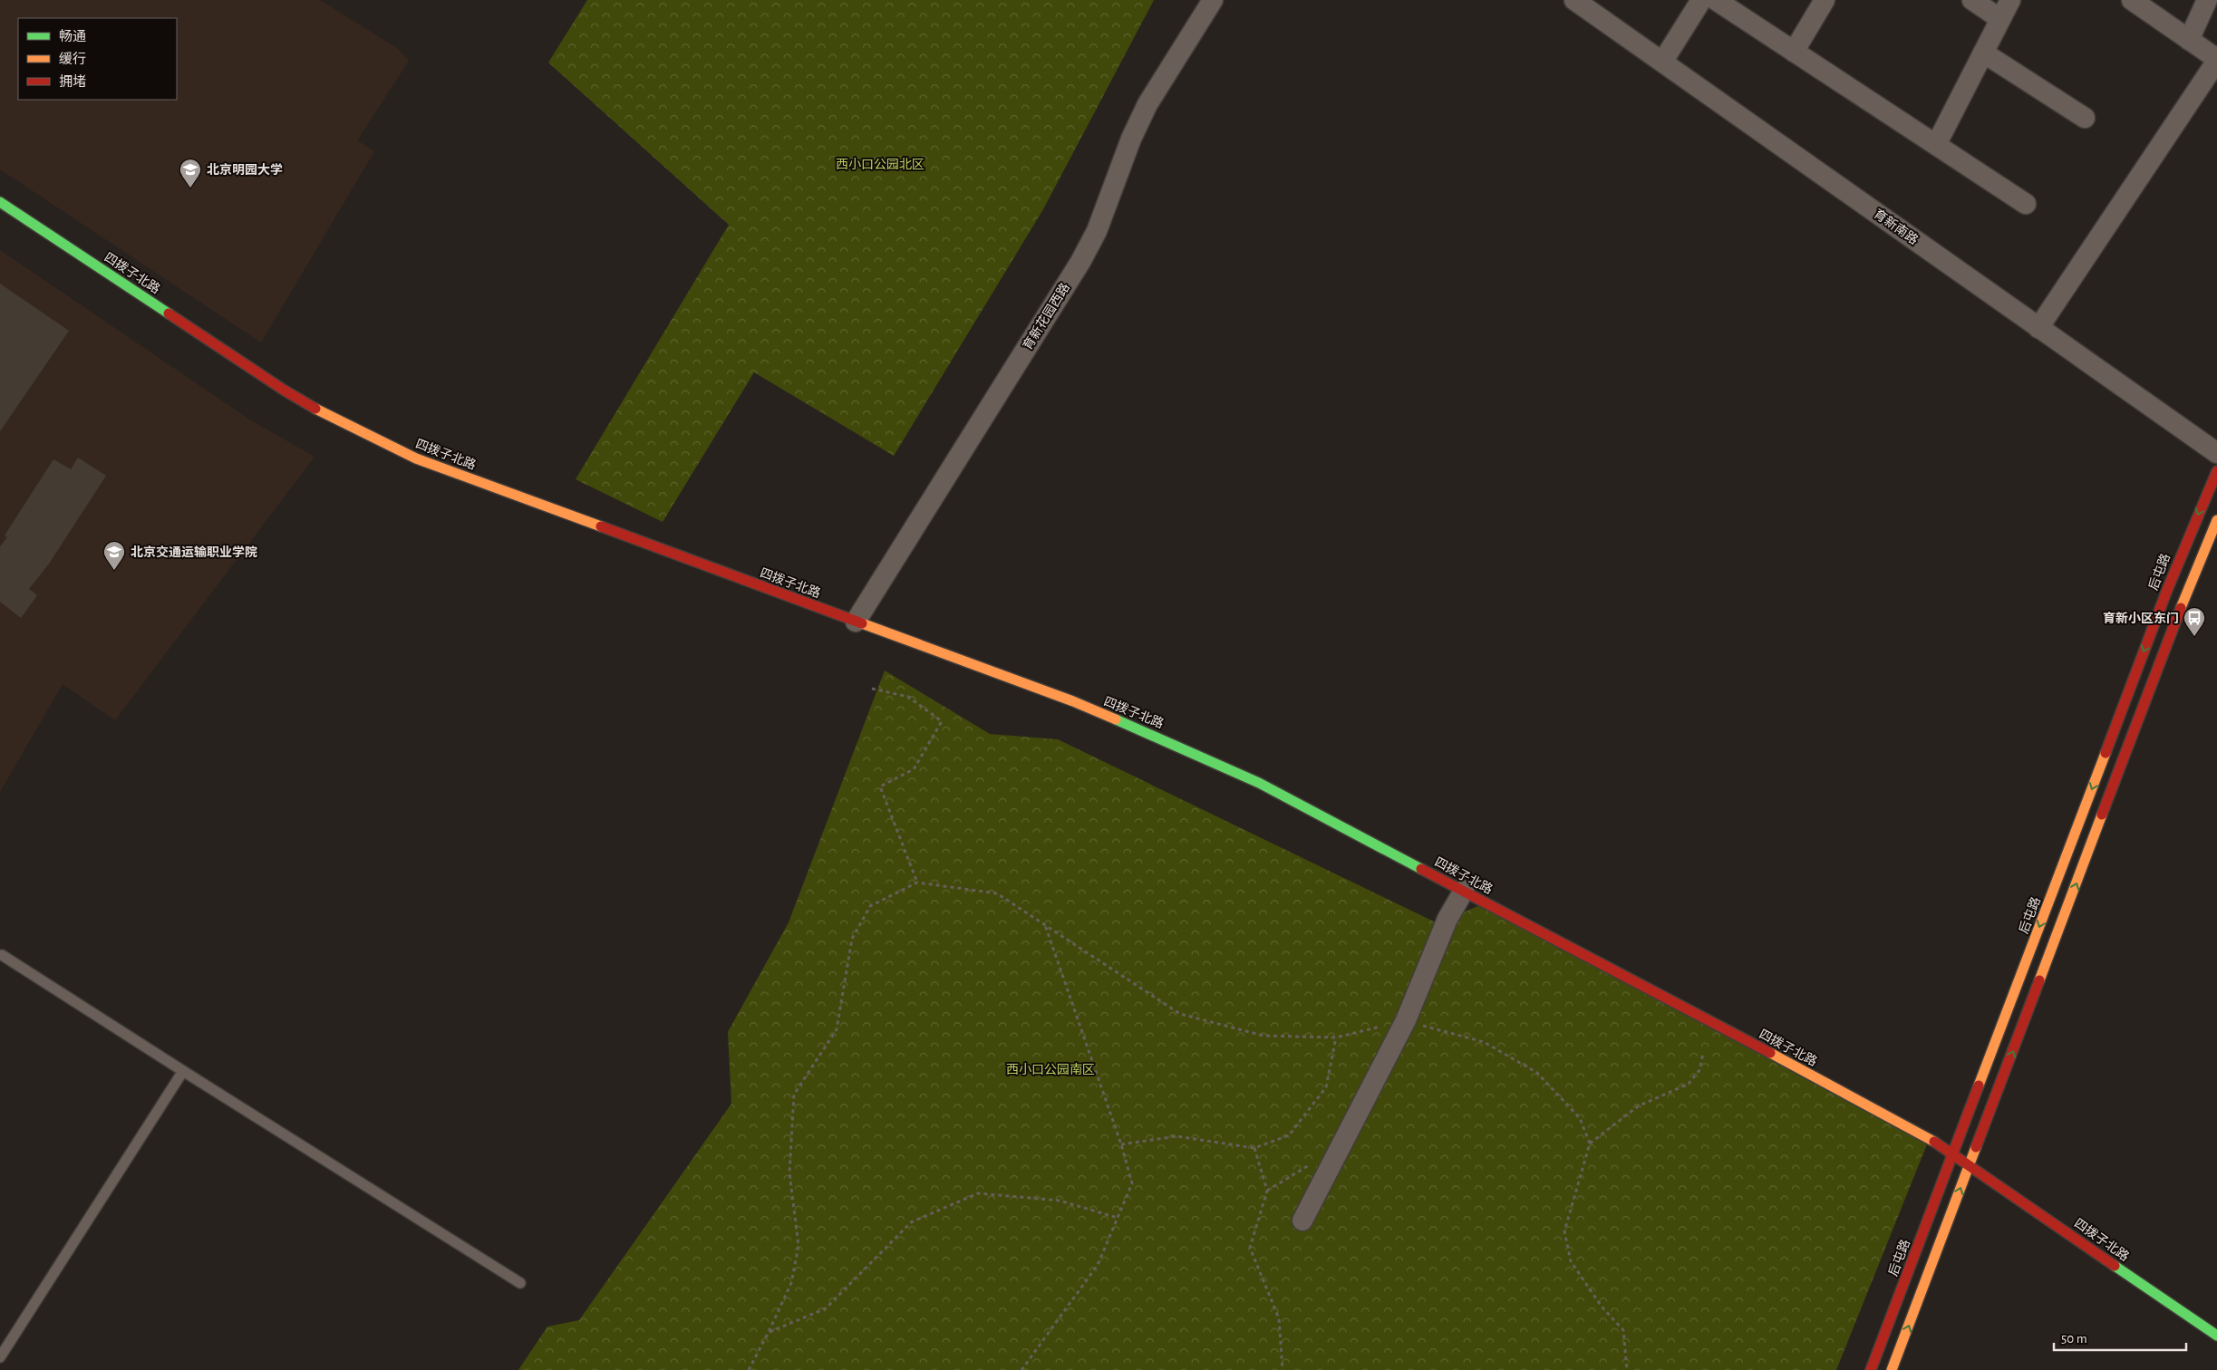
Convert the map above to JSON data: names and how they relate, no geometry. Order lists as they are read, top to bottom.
{
  "streets": {
    "street": [
      "育新南路",
      "四拨子北路",
      "育新花园西路",
      "后屯路"
    ]
  },
  "crossings": [
    ["四拨子北路", "育新花园西路"],
    ["四拨子北路", "后屯路"]
  ],
  "parks": ["西小口公园北区", "西小口公园南区"],
  "places": {
    "school or university": ["北京明园大学", "北京交通运输职业学院"],
    "bus stop": ["育新小区东门"]
  },
  "legend": ["畅通", "缓行", "拥堵"],
  "scale_bar": "50 m"
}
